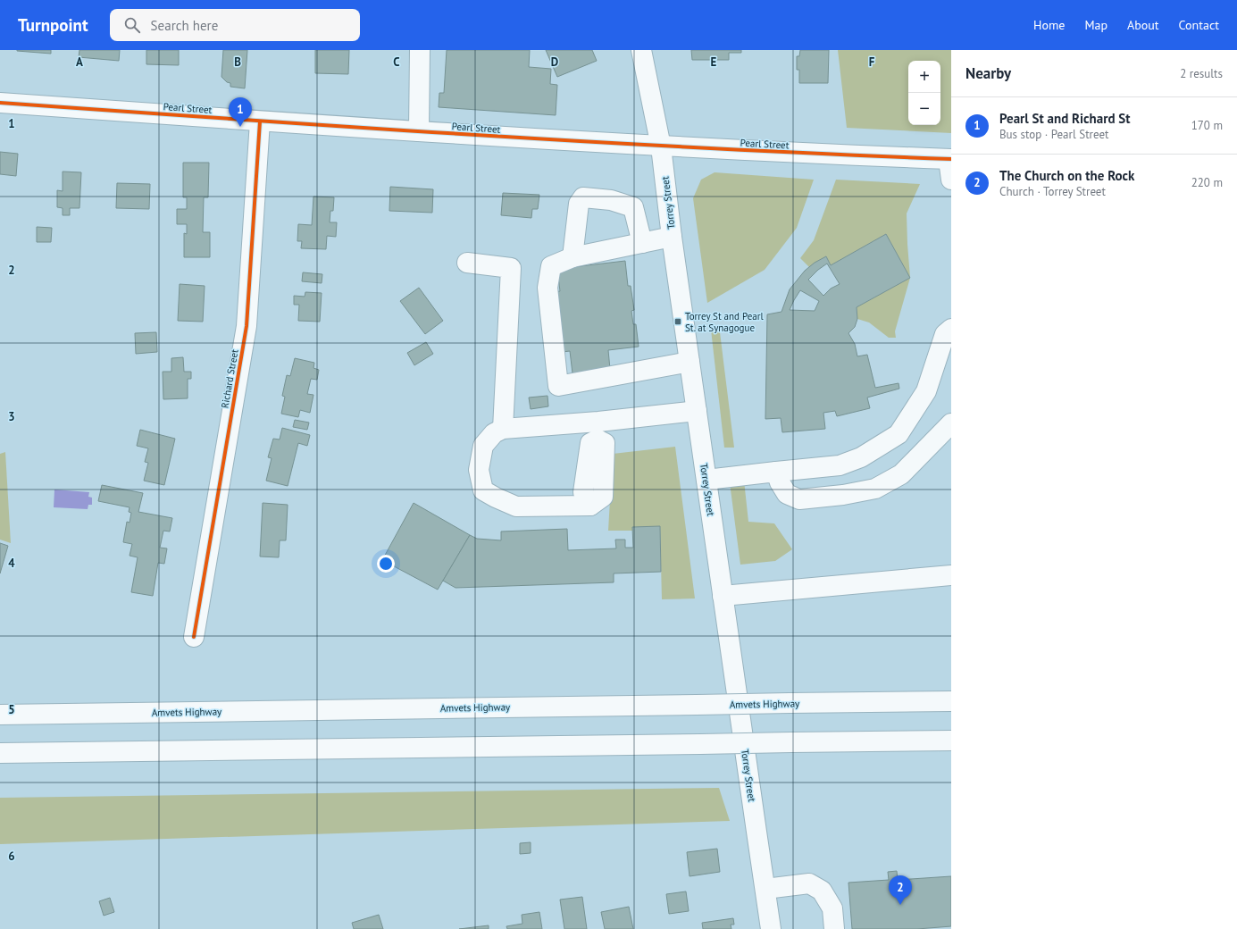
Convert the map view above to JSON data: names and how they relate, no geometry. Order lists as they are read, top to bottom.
{
  "streets": {
    "main road": [
      "Pearl Street",
      "Torrey Street",
      "Richard Street",
      "Amvets Highway"
    ]
  },
  "crossings": [
    ["Pearl Street", "Torrey Street"],
    ["Pearl Street", "Richard Street"]
  ],
  "places": {
    "transit": ["Torrey St and Pearl St. at Synagogue"]
  },
  "page": {
    "header": "Turnpoint",
    "search": "Search here",
    "nav": [
      "Home",
      "Map",
      "About",
      "Contact"
    ],
    "heading": ["Nearby", "2 results"],
    "map_buttons": ["+", "−"],
    "list": [
      {
        "mark": "1",
        "name": "Pearl St and Richard St",
        "note": "Bus stop · Pearl Street",
        "value": "170 m"
      },
      {
        "mark": "2",
        "name": "The Church on the Rock",
        "note": "Church · Torrey Street",
        "value": "220 m"
      }
    ],
    "pins": ["1", "2"]
  },
  "grid": {
    "columns": [
      "A",
      "B",
      "C",
      "D",
      "E",
      "F"
    ],
    "rows": [
      "1",
      "2",
      "3",
      "4",
      "5",
      "6"
    ]
  }
}
